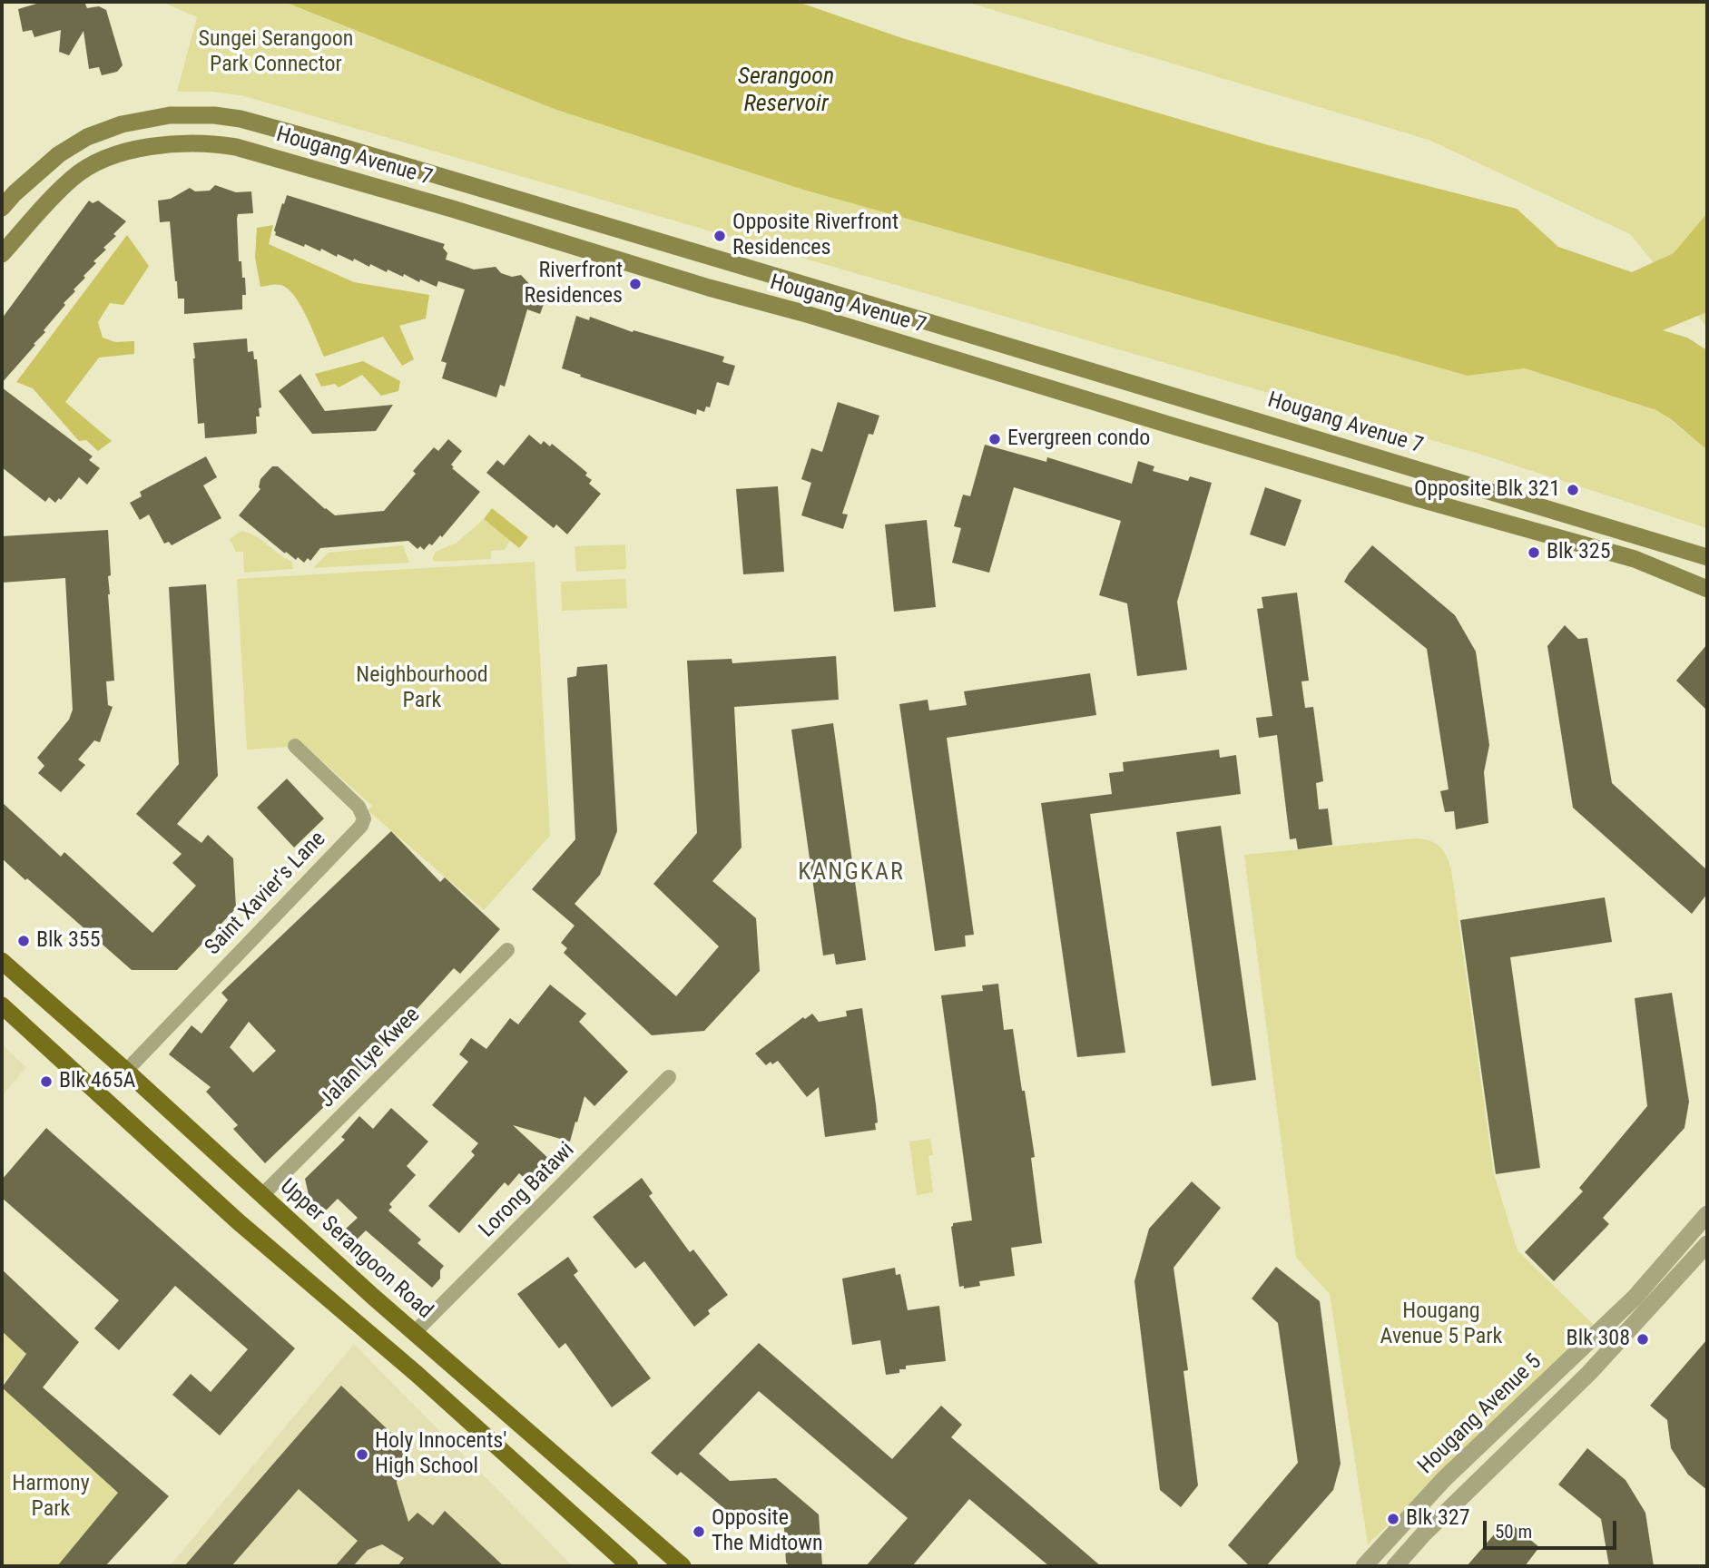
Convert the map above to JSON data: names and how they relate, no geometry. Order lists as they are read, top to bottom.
{
  "streets": {
    "main road": ["Hougang Avenue 7", "Upper Serangoon Road"],
    "street": [
      "Saint Xavier's Lane",
      "Jalan Lye Kwee",
      "Lorong Batawi",
      "Hougang Avenue 5"
    ]
  },
  "crossings": [
    ["Saint Xavier's Lane", "Upper Serangoon Road"],
    ["Jalan Lye Kwee", "Upper Serangoon Road"],
    ["Lorong Batawi", "Upper Serangoon Road"]
  ],
  "districts": ["KANGKAR"],
  "water": ["Serangoon Reservoir"],
  "parks": [
    "Sungei Serangoon Park Connector",
    "Neighbourhood Park",
    "Hougang Avenue 5 Park",
    "Harmony Park"
  ],
  "places": [
    "Opposite Riverfront Residences",
    "Riverfront Residences",
    "Evergreen condo",
    "Opposite Blk 321",
    "Blk 325",
    "Blk 355",
    "Blk 465A",
    "Blk 308",
    "Holy Innocents' High School",
    "Blk 327",
    "Opposite The Midtown"
  ],
  "scale_bar": "50 m"
}
